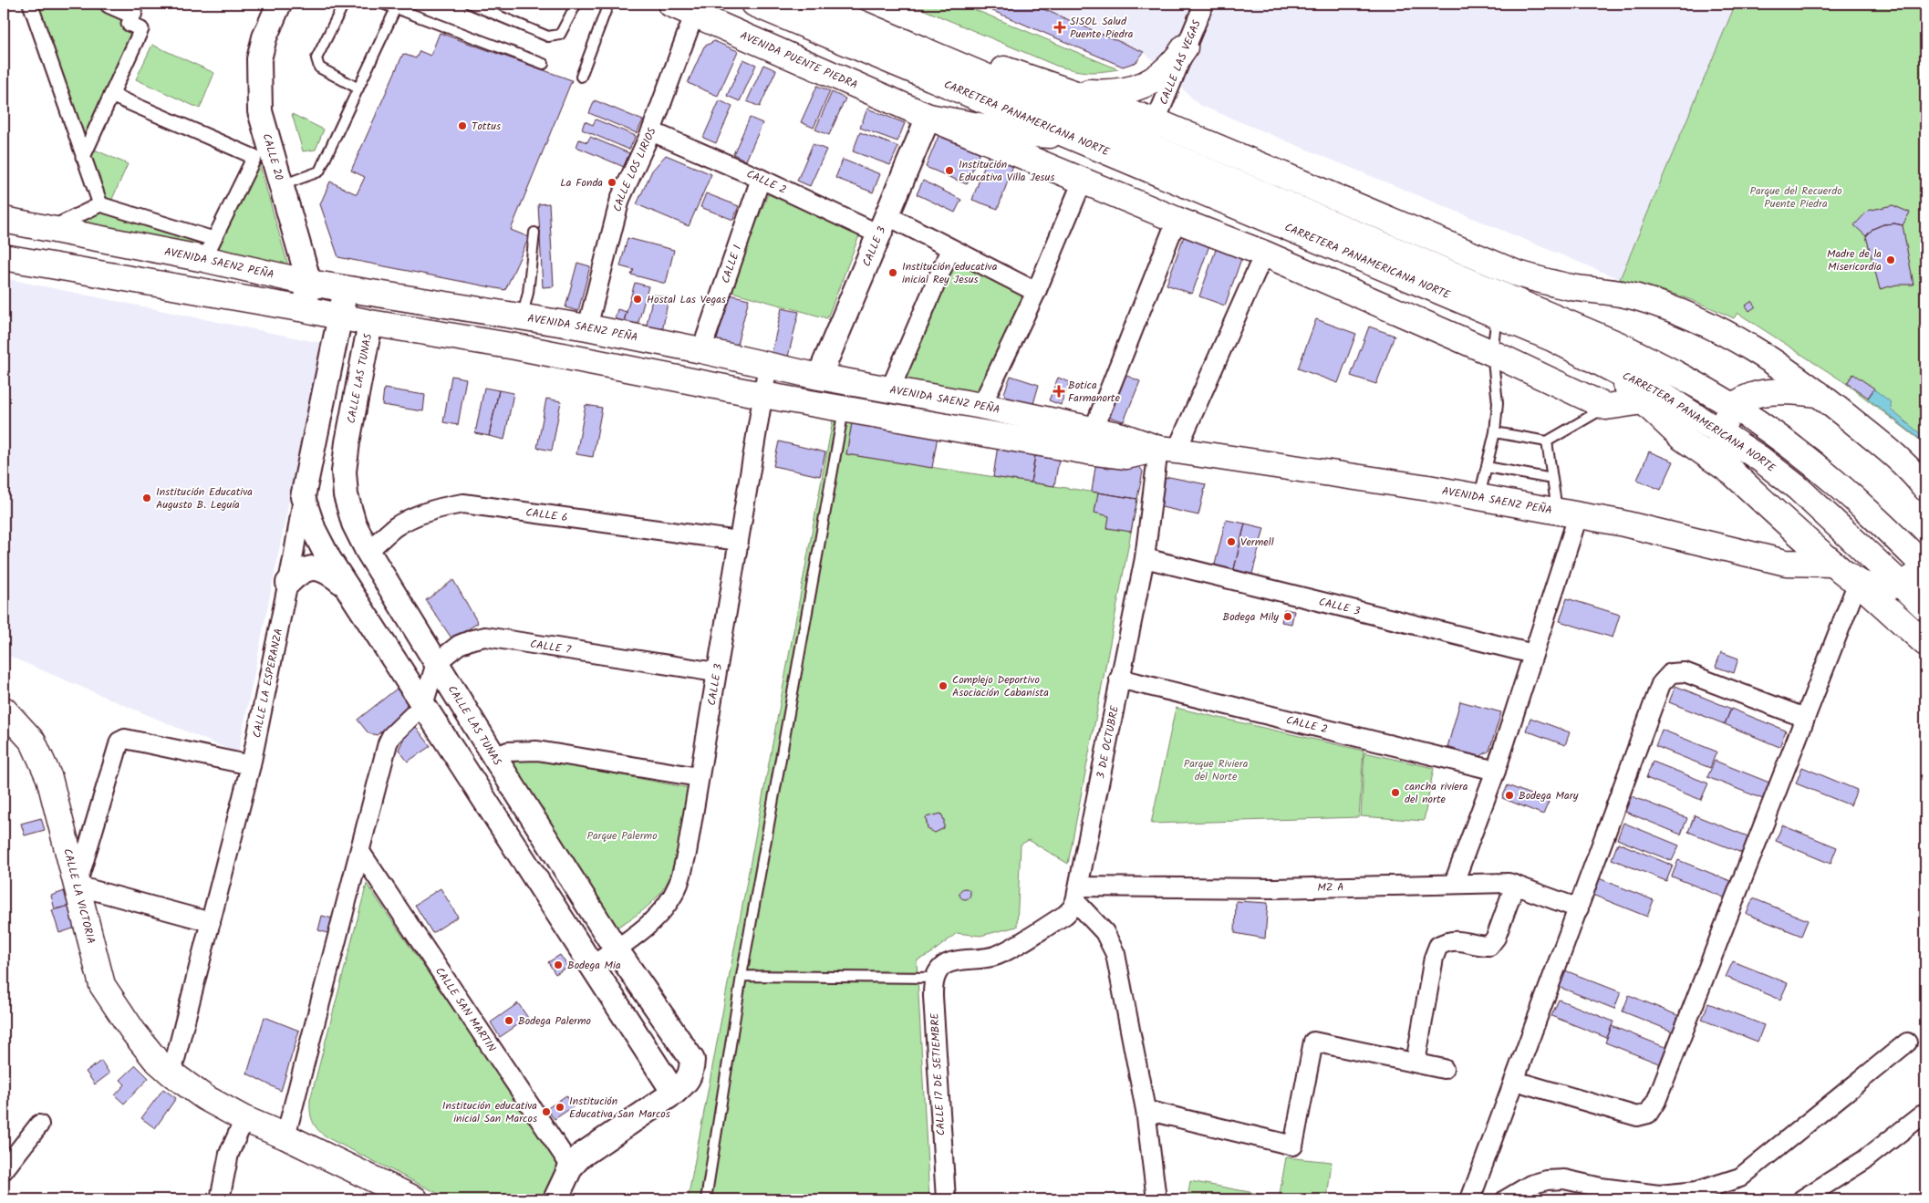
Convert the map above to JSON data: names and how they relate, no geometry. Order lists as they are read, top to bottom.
{
  "streets": {
    "main road": [
      "AVENIDA PUENTE PIEDRA",
      "CARRETERA PANAMERICANA NORTE",
      "AVENIDA SAENZ PEÑA",
      "CALLE LA VICTORIA"
    ],
    "street": [
      "CALLE LAS VEGAS",
      "CALLE 20",
      "CALLE LOS LIRIOS",
      "CALLE 2",
      "CALLE 3",
      "CALLE 1",
      "CALLE LAS TUNAS",
      "CALLE 6",
      "CALLE 7",
      "CALLE LA ESPERANZA",
      "3 DE OCTUBRE",
      "MZ A",
      "CALLE SAN MARTIN",
      "CALLE 17 DE SETIEMBRE"
    ]
  },
  "crossings": [
    ["AVENIDA PUENTE PIEDRA", "CALLE LOS LIRIOS"],
    ["AVENIDA PUENTE PIEDRA", "CALLE 3"],
    ["CALLE 20", "AVENIDA SAENZ PEÑA"],
    ["CALLE LOS LIRIOS", "CALLE 2"],
    ["CALLE LOS LIRIOS", "AVENIDA SAENZ PEÑA"],
    ["CALLE 2", "CALLE 3"],
    ["CALLE 2", "CALLE 1"],
    ["CALLE 2", "3 DE OCTUBRE"],
    ["CALLE 3", "AVENIDA SAENZ PEÑA"],
    ["CALLE 3", "CALLE LAS TUNAS"],
    ["CALLE 3", "CALLE 6"],
    ["CALLE 3", "CALLE 7"],
    ["CALLE 3", "3 DE OCTUBRE"],
    ["AVENIDA SAENZ PEÑA", "CALLE 1"],
    ["AVENIDA SAENZ PEÑA", "CALLE LAS TUNAS"],
    ["AVENIDA SAENZ PEÑA", "CALLE LA ESPERANZA"],
    ["AVENIDA SAENZ PEÑA", "3 DE OCTUBRE"],
    ["CALLE LAS TUNAS", "CALLE 6"],
    ["CALLE LAS TUNAS", "CALLE 7"],
    ["CALLE LAS TUNAS", "CALLE SAN MARTIN"],
    ["CALLE LA ESPERANZA", "CALLE LA VICTORIA"],
    ["3 DE OCTUBRE", "MZ A"]
  ],
  "parks": ["Parque del Recuerdo Puente Piedra", "Parque Riviera del Norte", "Parque Palermo"],
  "places": {
    "health": ["SISOL Salud Puente Piedra", "Botica Farmanorte"],
    "other": [
      "Tottus",
      "Institución Educativa Villa Jesus",
      "La Fonda",
      "Madre de la Misericordia",
      "Institución educativa inicial Rey Jesus",
      "Hostal Las Vegas",
      "Institución Educativa Augusto B. Leguía",
      "Vermell",
      "Bodega Mily",
      "Complejo Deportivo Asociación Cabanista",
      "cancha riviera del norte",
      "Bodega Mary",
      "Bodega Mia",
      "Bodega Palermo",
      "Institución Educativa San Marcos",
      "Institución educativa inicial San Marcos"
    ]
  }
}
